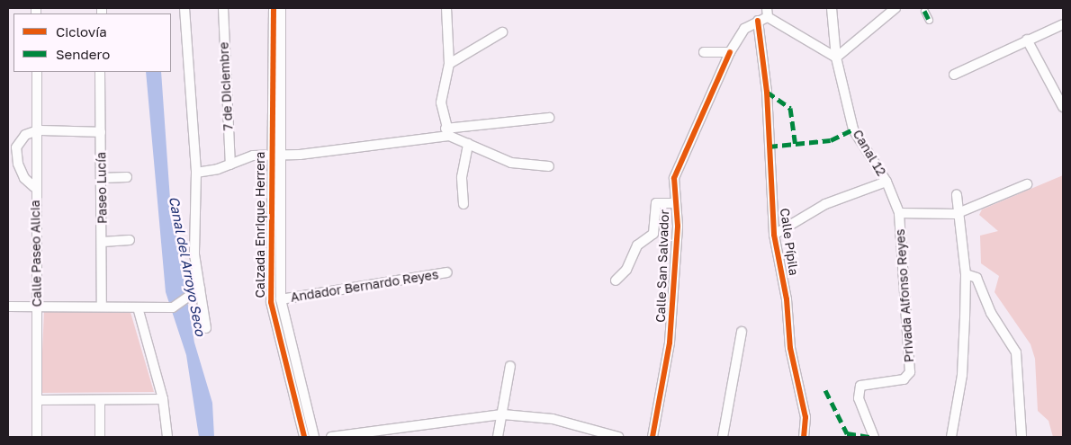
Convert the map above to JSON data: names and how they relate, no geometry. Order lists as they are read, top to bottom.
{
  "streets": {
    "street": [
      "7 de Diciembre",
      "Canal 12",
      "Paseo Lucía",
      "Calzada Enrique Herrera",
      "Calle Pípila",
      "Calle Paseo Alicia",
      "Calle San Salvador",
      "Andador Bernardo Reyes",
      "Privada Alfonso Reyes"
    ]
  },
  "crossings": [
    ["Canal 12", "Privada Alfonso Reyes"],
    ["Calzada Enrique Herrera", "Andador Bernardo Reyes"],
    ["Calle Pípila", "Calle San Salvador"]
  ],
  "water": ["Canal del Arroyo Seco"],
  "legend": ["Ciclovía", "Sendero"]
}
